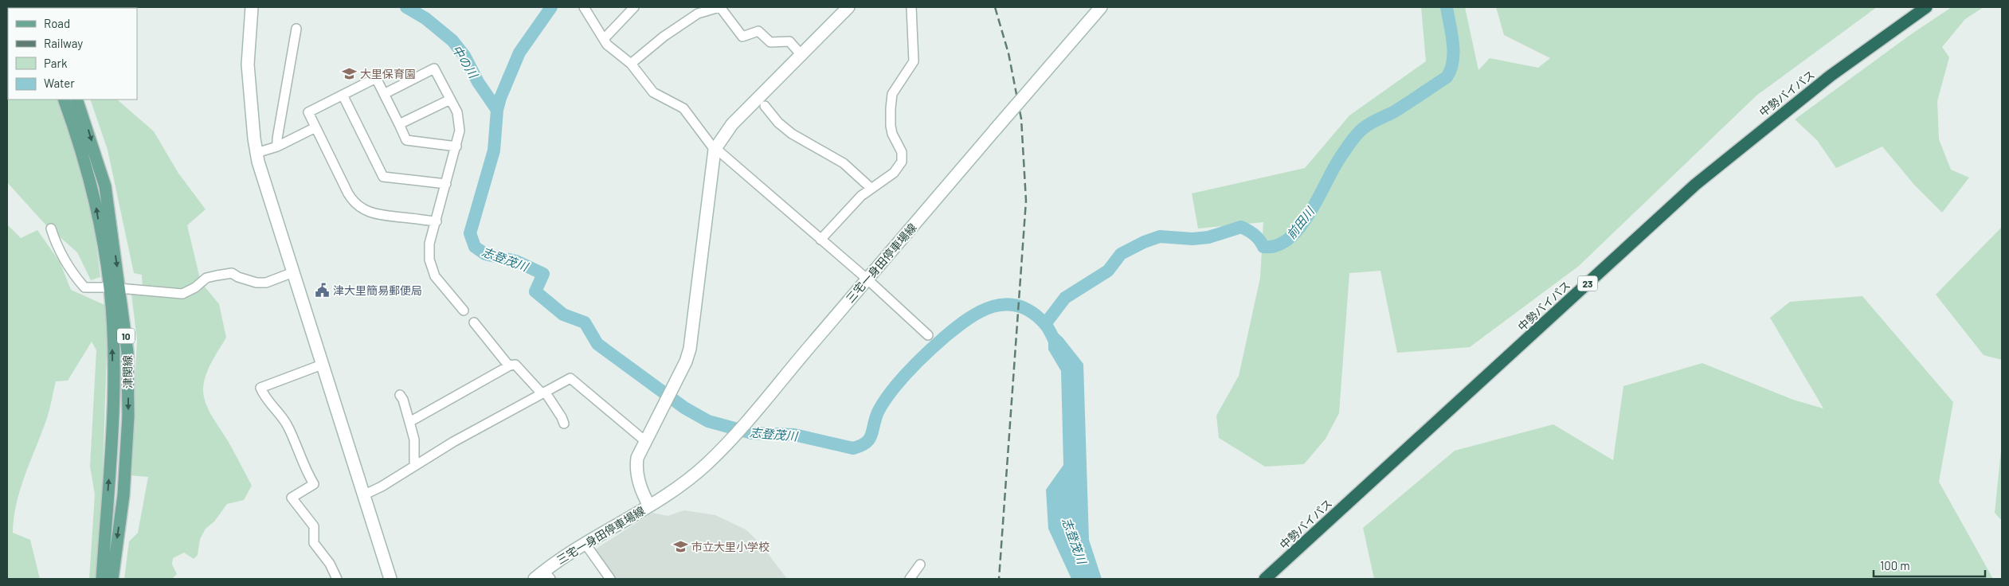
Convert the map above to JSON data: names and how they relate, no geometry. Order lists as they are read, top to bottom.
{
  "streets": {
    "highway": ["中勢バイパス", "23"],
    "main road": ["三宅一身田停車場線", "10", "津関線"]
  },
  "water": ["中の川", "前田川", "志登茂川"],
  "places": {
    "school or university": ["大里保育園", "市立大里小学校"],
    "public building": ["津大里簡易郵便局"]
  },
  "legend": [
    "Road",
    "Railway",
    "Park",
    "Water"
  ],
  "scale_bar": "100 m"
}
